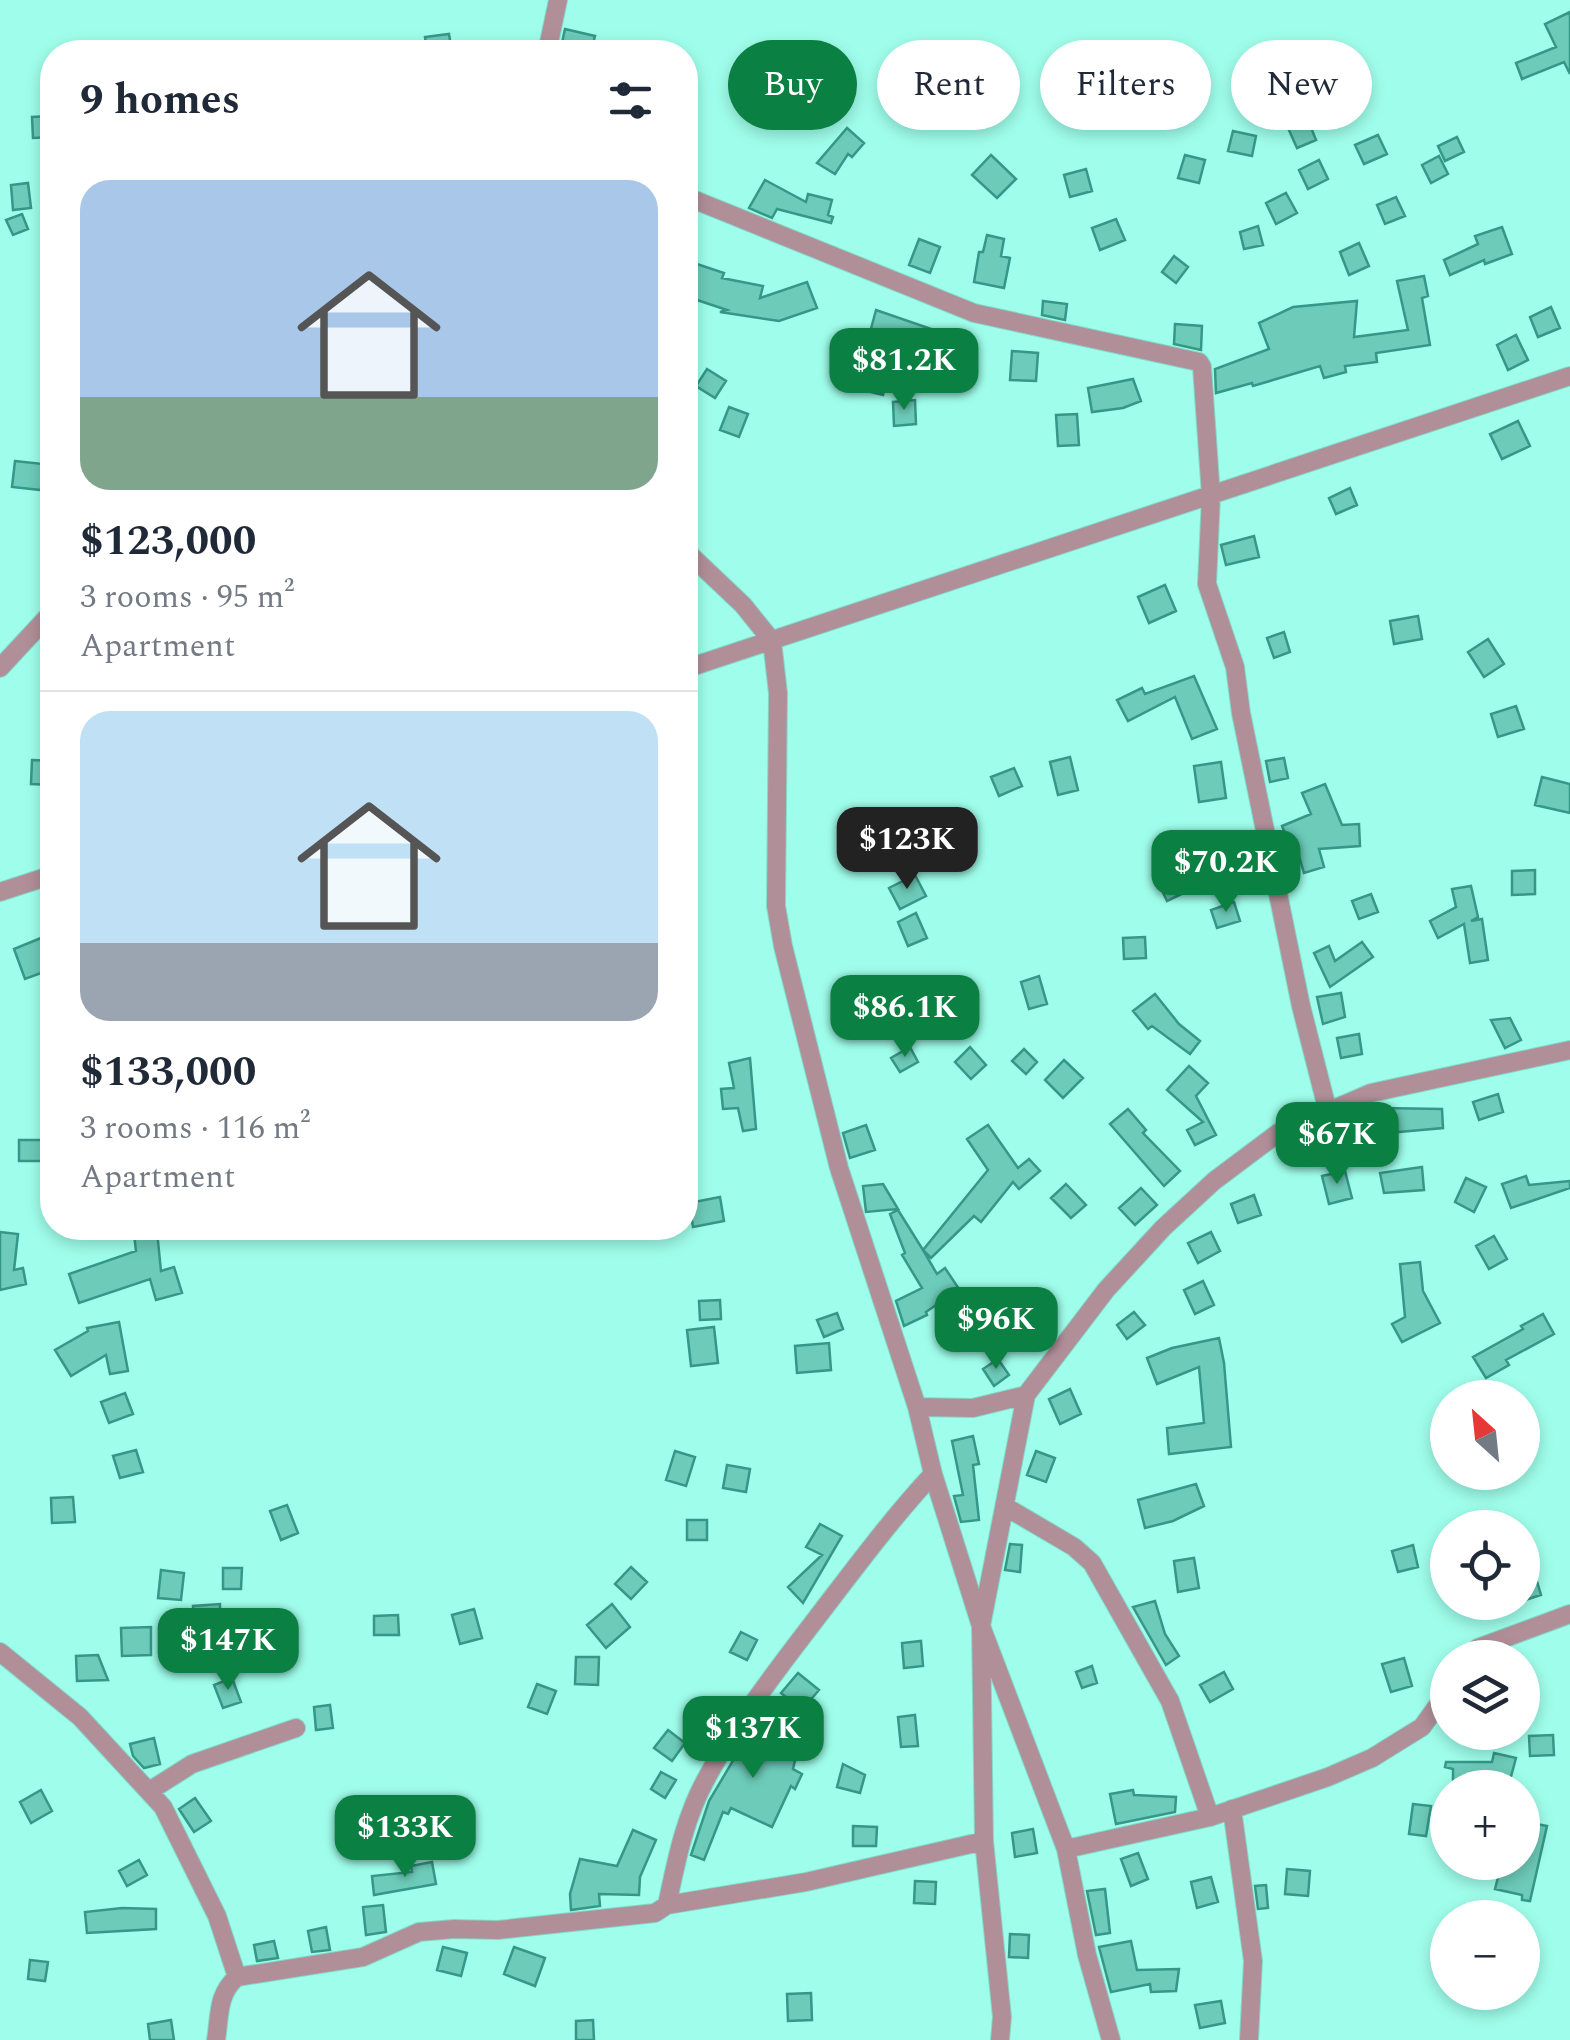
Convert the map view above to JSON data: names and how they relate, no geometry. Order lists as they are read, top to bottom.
{
  "north": "top left",
  "page": {
    "chip": [
      "Buy",
      "Rent",
      "Filters",
      "New"
    ],
    "heading": "9 homes",
    "list": [
      {
        "name": "$123,000",
        "note": "3 rooms · 95 m² · Apartment"
      },
      {
        "name": "$133,000",
        "note": "3 rooms · 116 m² · Apartment"
      }
    ],
    "price": [
      "$81.2K",
      "$123K",
      "$70.2K",
      "$86.1K",
      "$67K",
      "$96K",
      "$147K",
      "$137K",
      "$133K"
    ],
    "map_buttons": ["+", "−"]
  }
}
